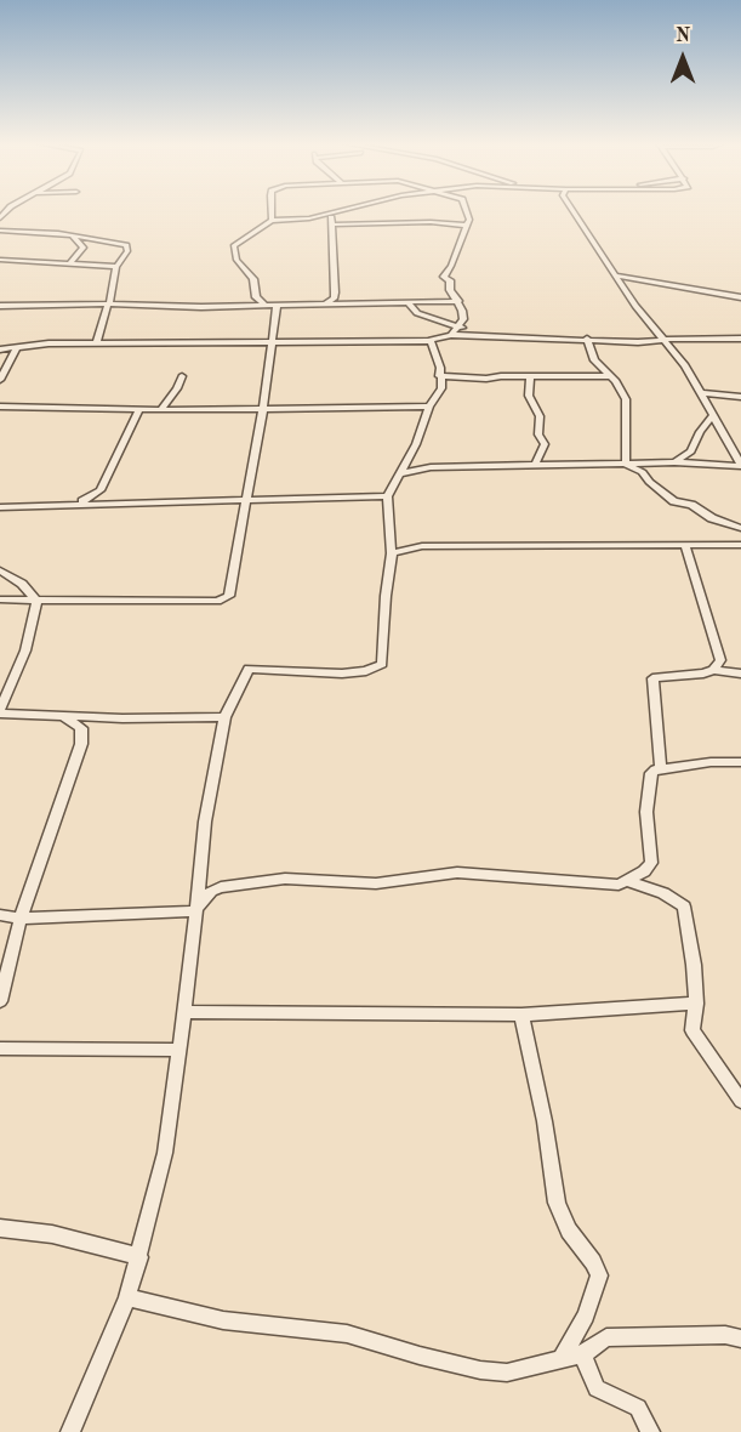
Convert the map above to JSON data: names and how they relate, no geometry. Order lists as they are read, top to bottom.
{
  "north": "top"
}
